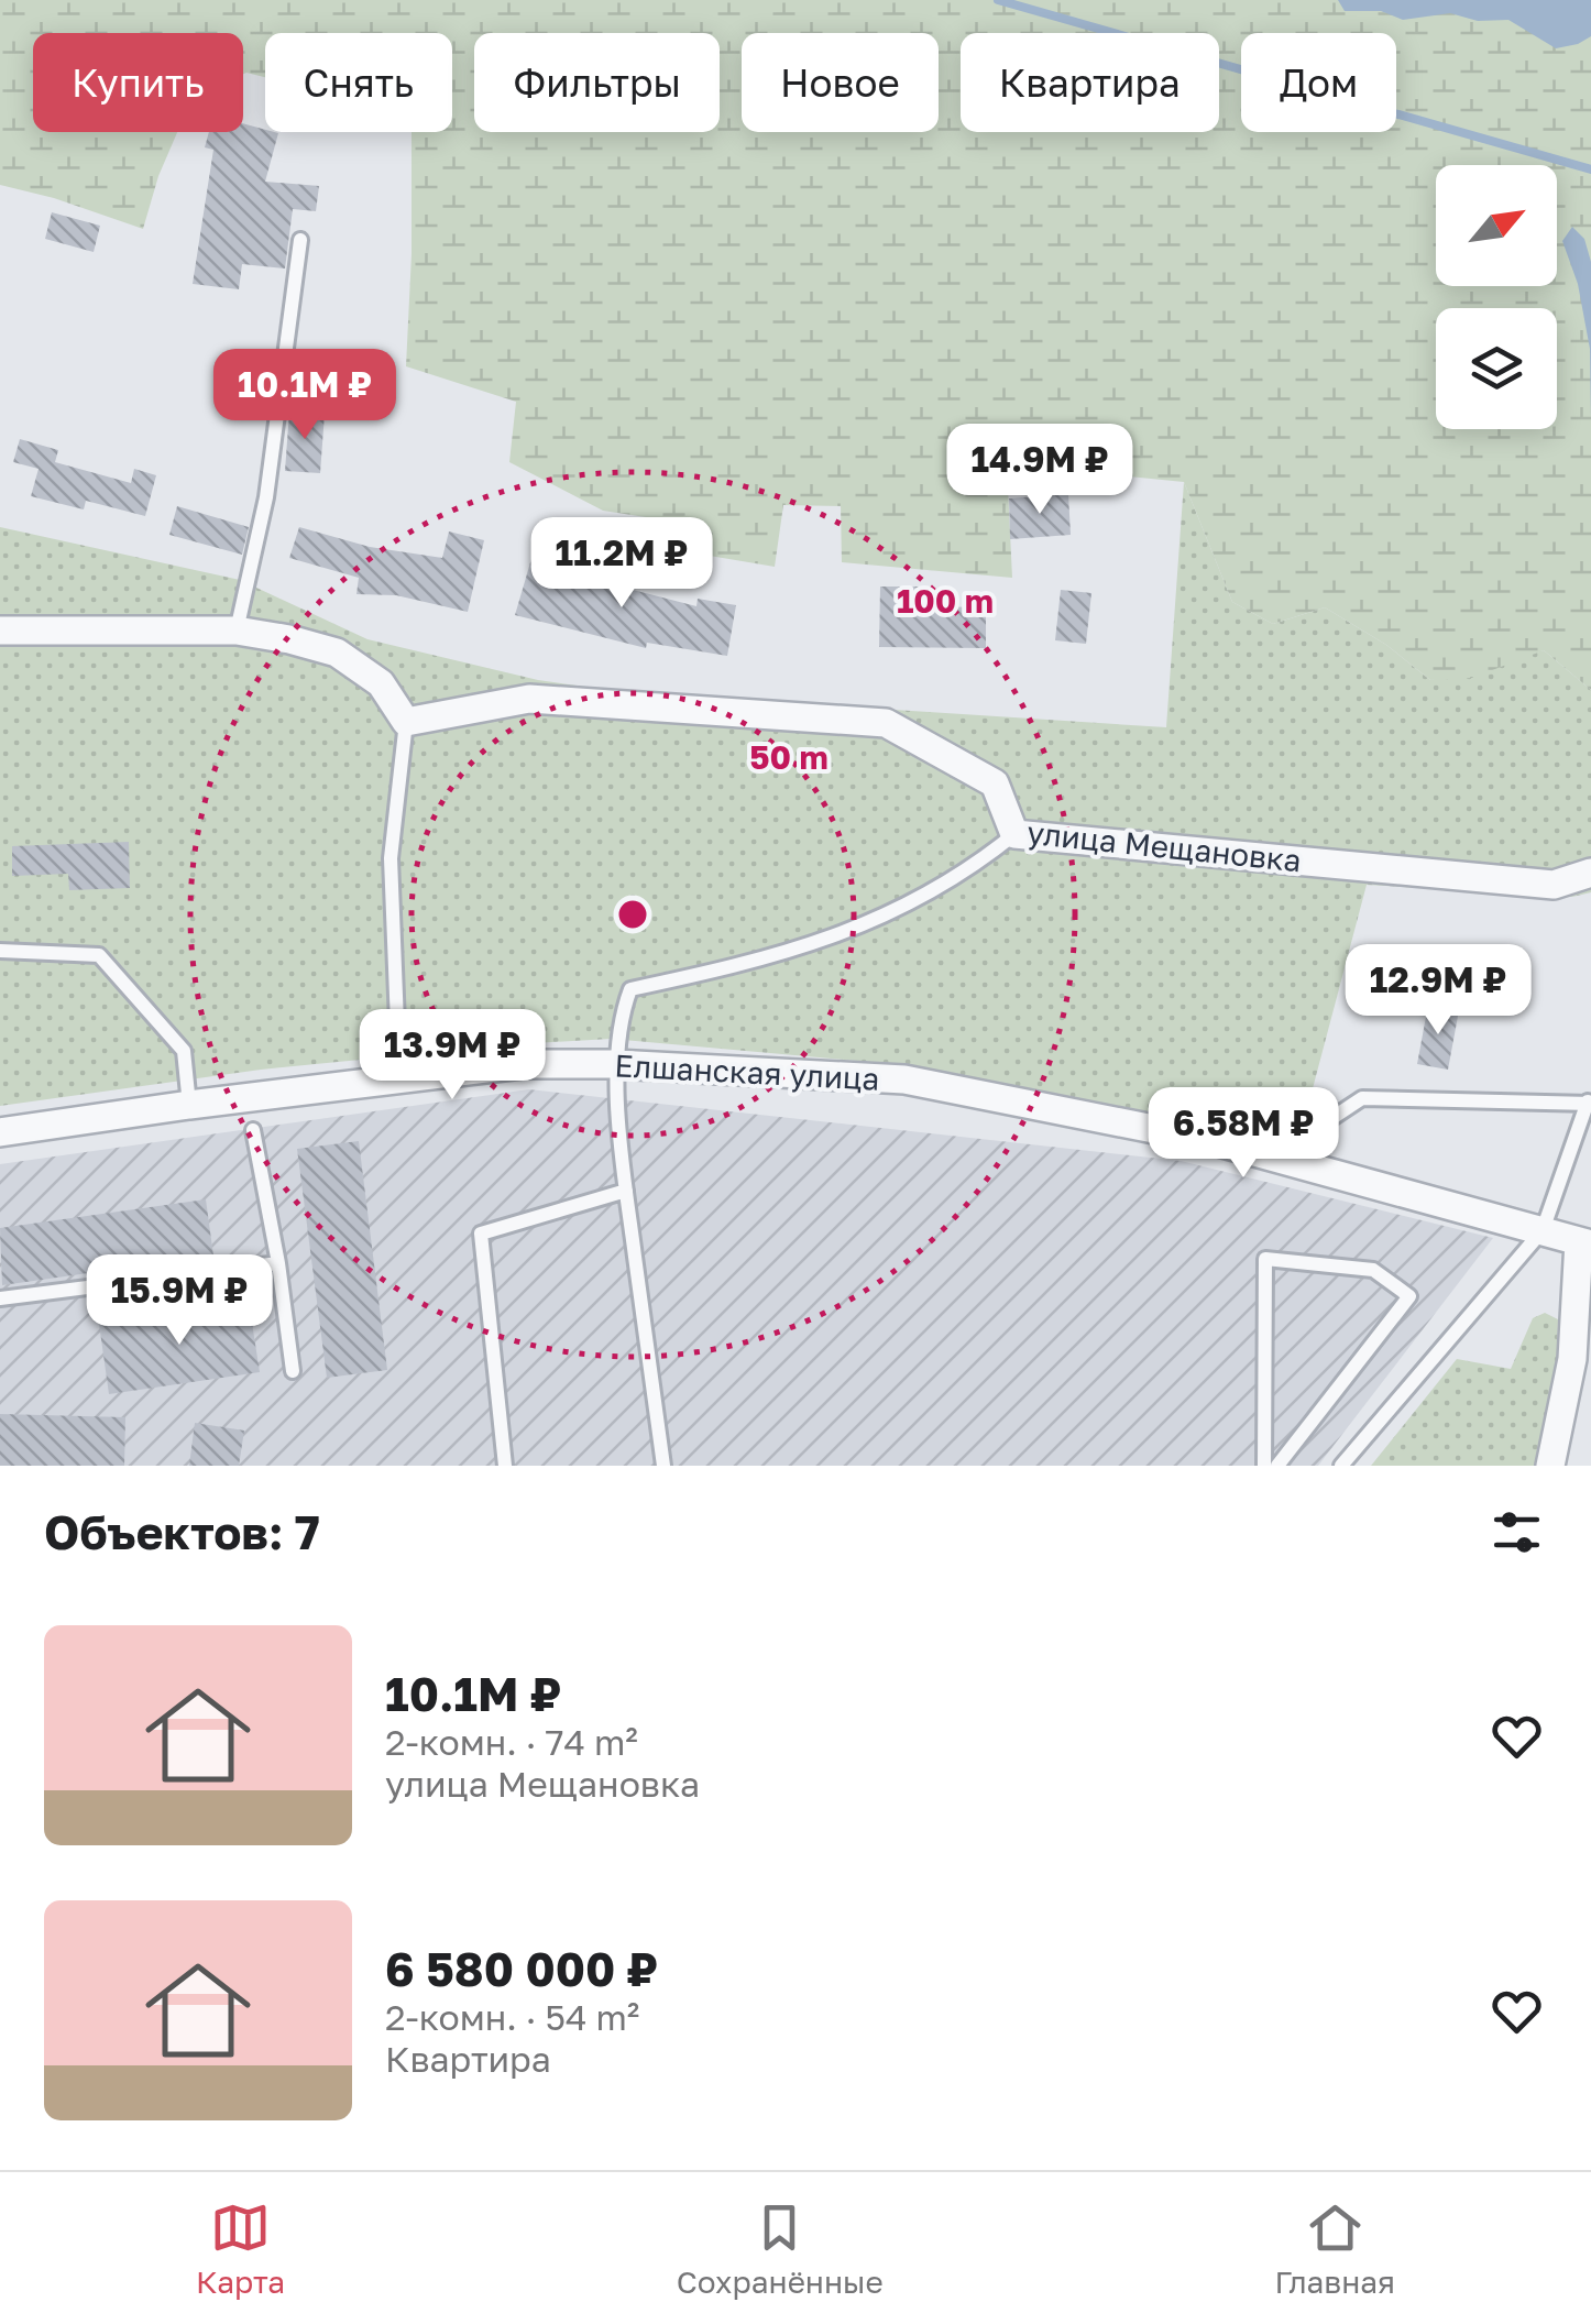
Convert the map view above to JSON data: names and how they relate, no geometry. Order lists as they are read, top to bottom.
{
  "streets": {
    "street": ["улица Мещановка", "Елшанская улица"]
  },
  "north": "top right",
  "page": {
    "chip": [
      "Купить",
      "Снять",
      "Фильтры",
      "Новое",
      "Квартира",
      "Дом"
    ],
    "price": [
      "10.1M ₽",
      "14.9M ₽",
      "11.2M ₽",
      "12.9M ₽",
      "13.9M ₽",
      "6.58M ₽",
      "15.9M ₽"
    ],
    "heading": "Объектов: 7",
    "list": [
      {
        "name": "10.1M ₽",
        "note": "2-комн. · 74 m² · улица Мещановка"
      },
      {
        "name": "6 580 000 ₽",
        "note": "2-комн. · 54 m² · Квартира"
      }
    ],
    "tabs": ["Карта", "Сохранённые", "Главная"]
  },
  "rings": ["100 m", "50 m"]
}
